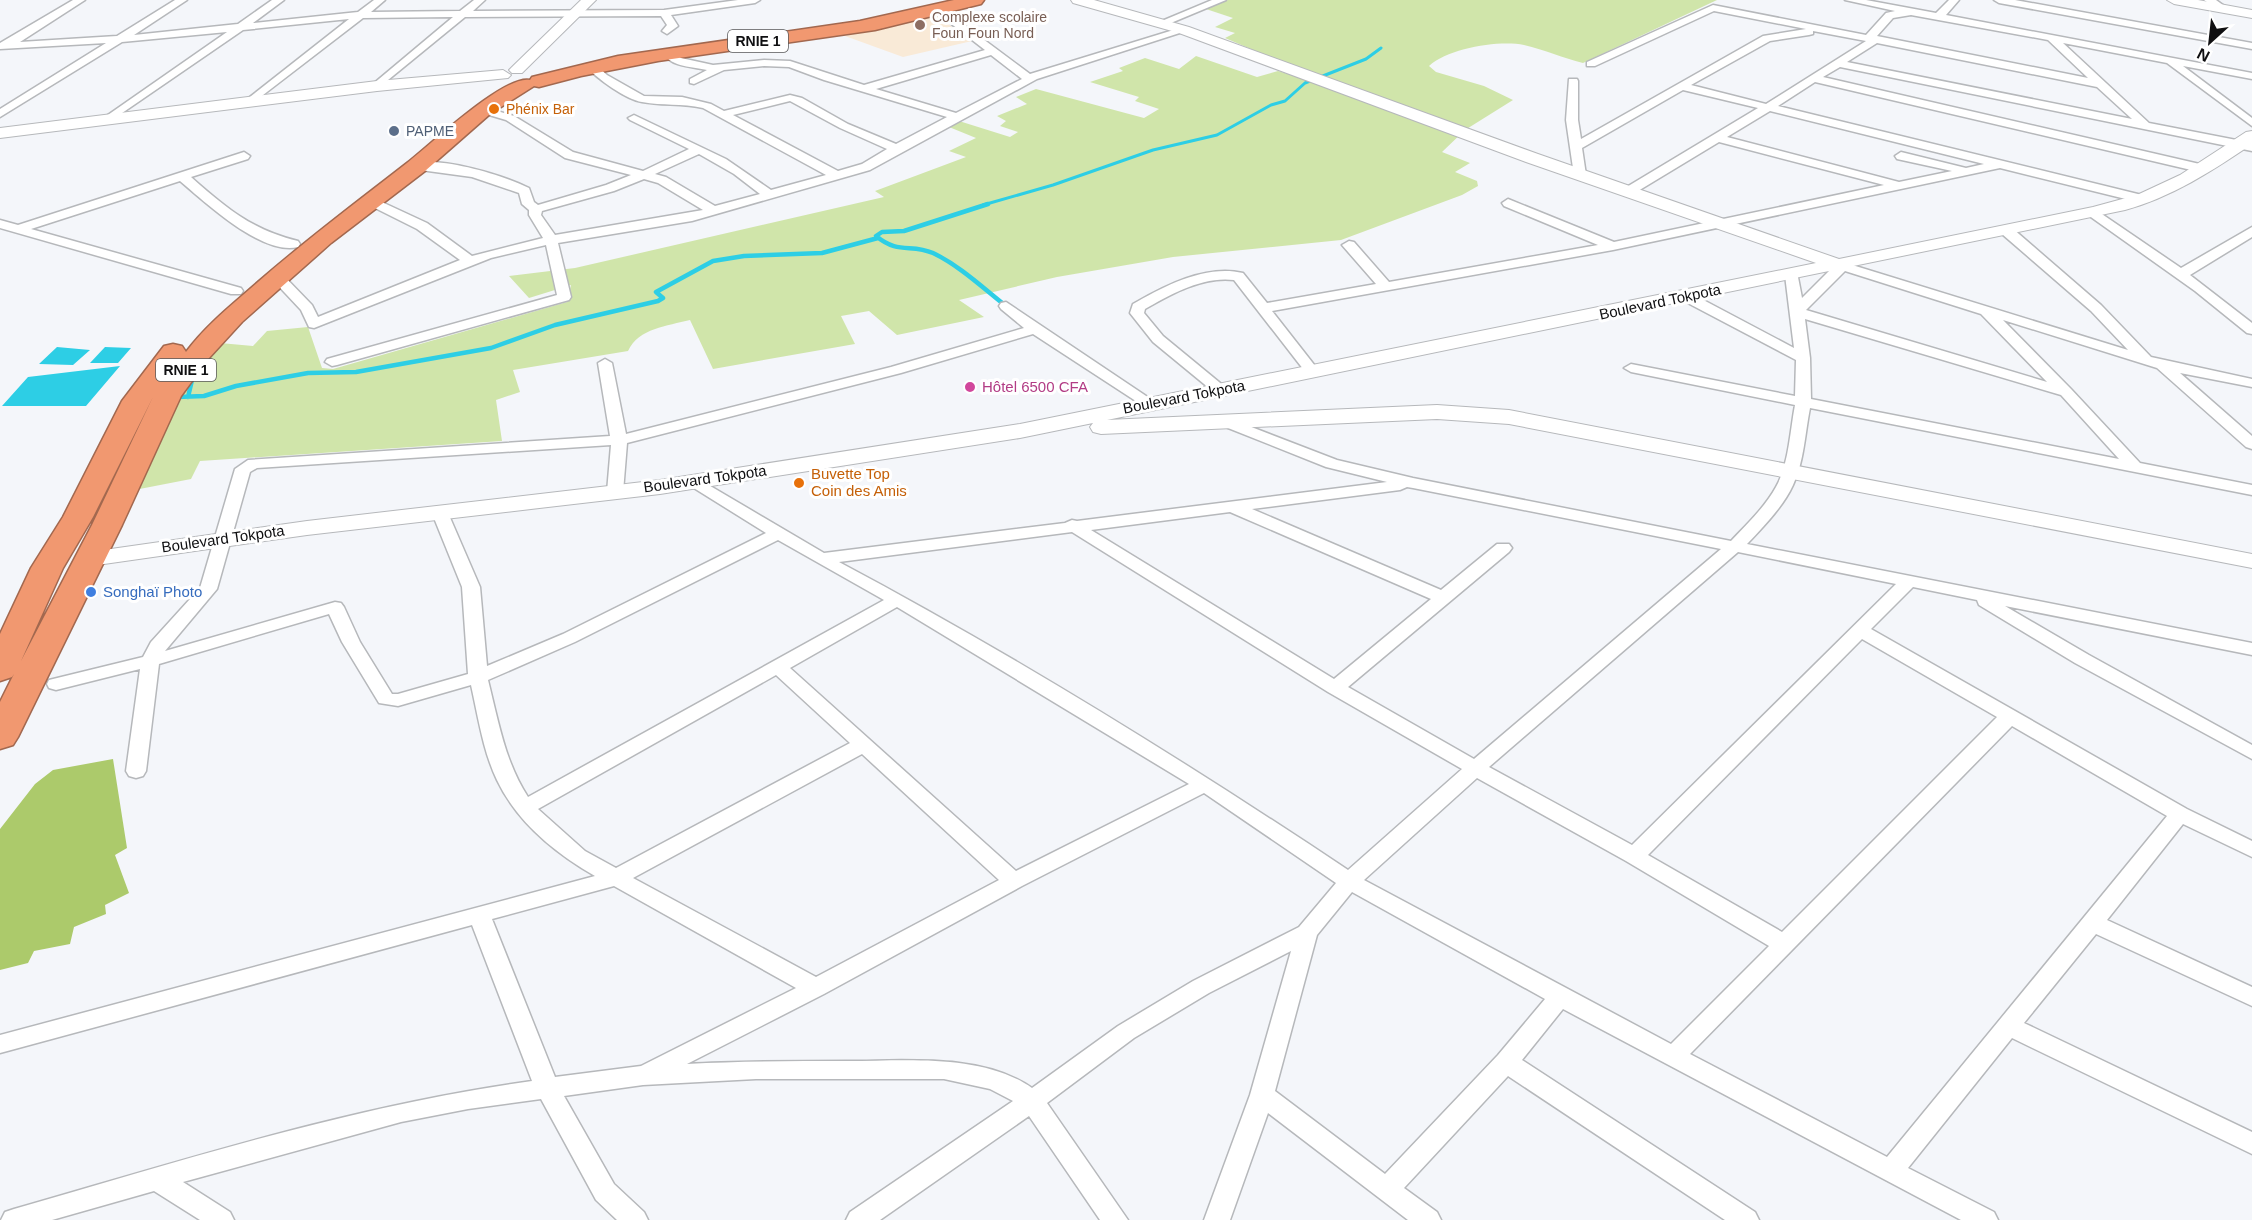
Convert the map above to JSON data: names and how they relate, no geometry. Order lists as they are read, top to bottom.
{
  "streets": {
    "highway": ["RNIE 1"],
    "street": ["Boulevard Tokpota"]
  },
  "crossings": [
    ["RNIE 1", "Boulevard Tokpota"]
  ],
  "places": [
    "Complexe scolaire Foun Foun Nord",
    "Phénix Bar",
    "PAPME",
    "Hôtel 6500 CFA",
    "Buvette Top Coin des Amis",
    "Songhaï Photo"
  ],
  "north": "bottom left"
}
